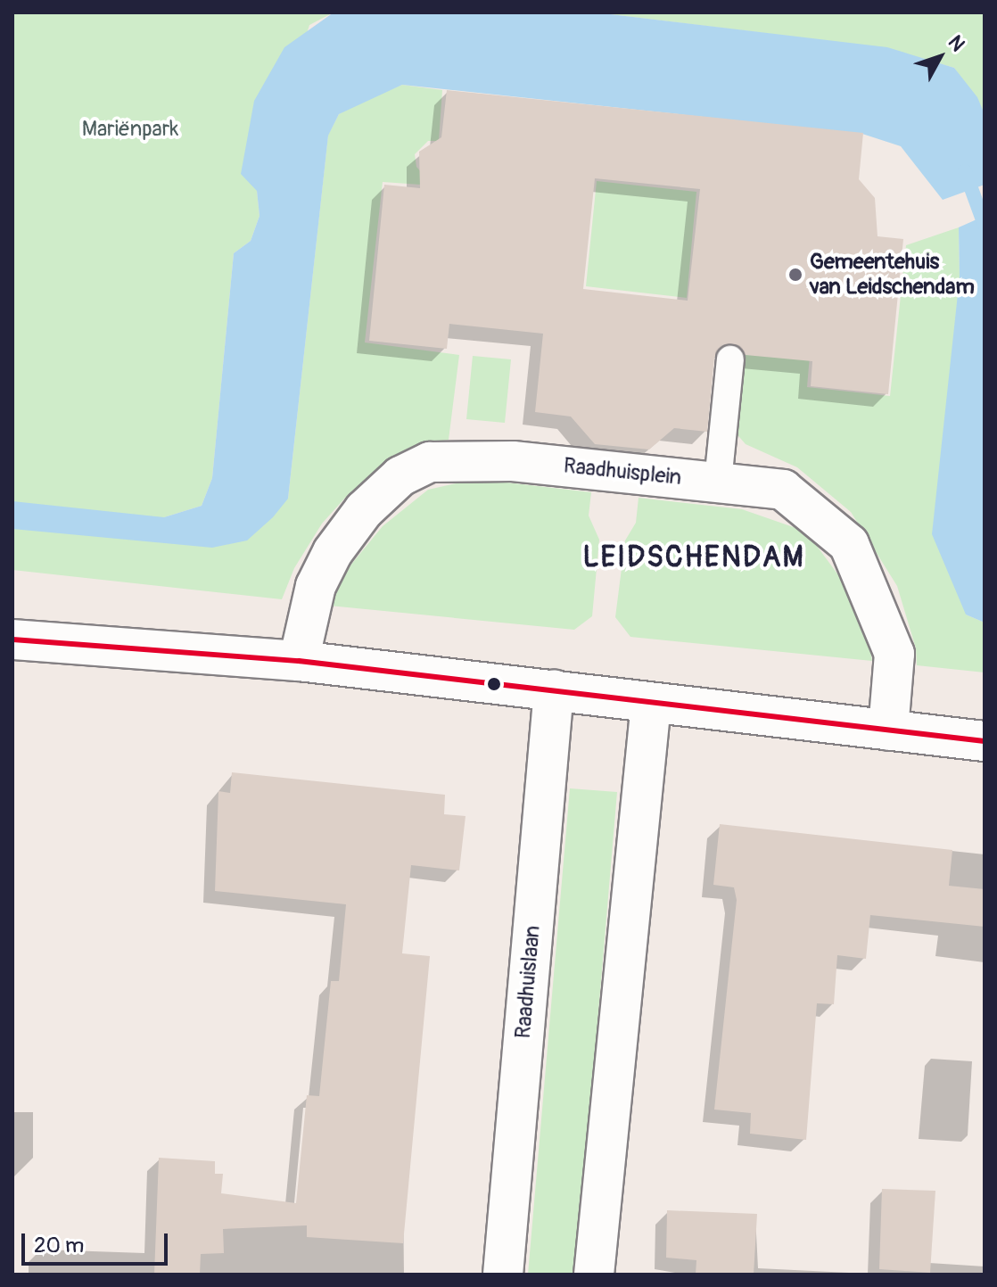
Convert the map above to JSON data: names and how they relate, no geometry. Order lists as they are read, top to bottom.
{
  "streets": {
    "street": ["Raadhuisplein", "Raadhuislaan"]
  },
  "districts": ["LEIDSCHENDAM"],
  "parks": ["Mariënpark"],
  "places": ["Gemeentehuis van Leidschendam"],
  "scale_bar": "20 m",
  "north": "top right"
}
